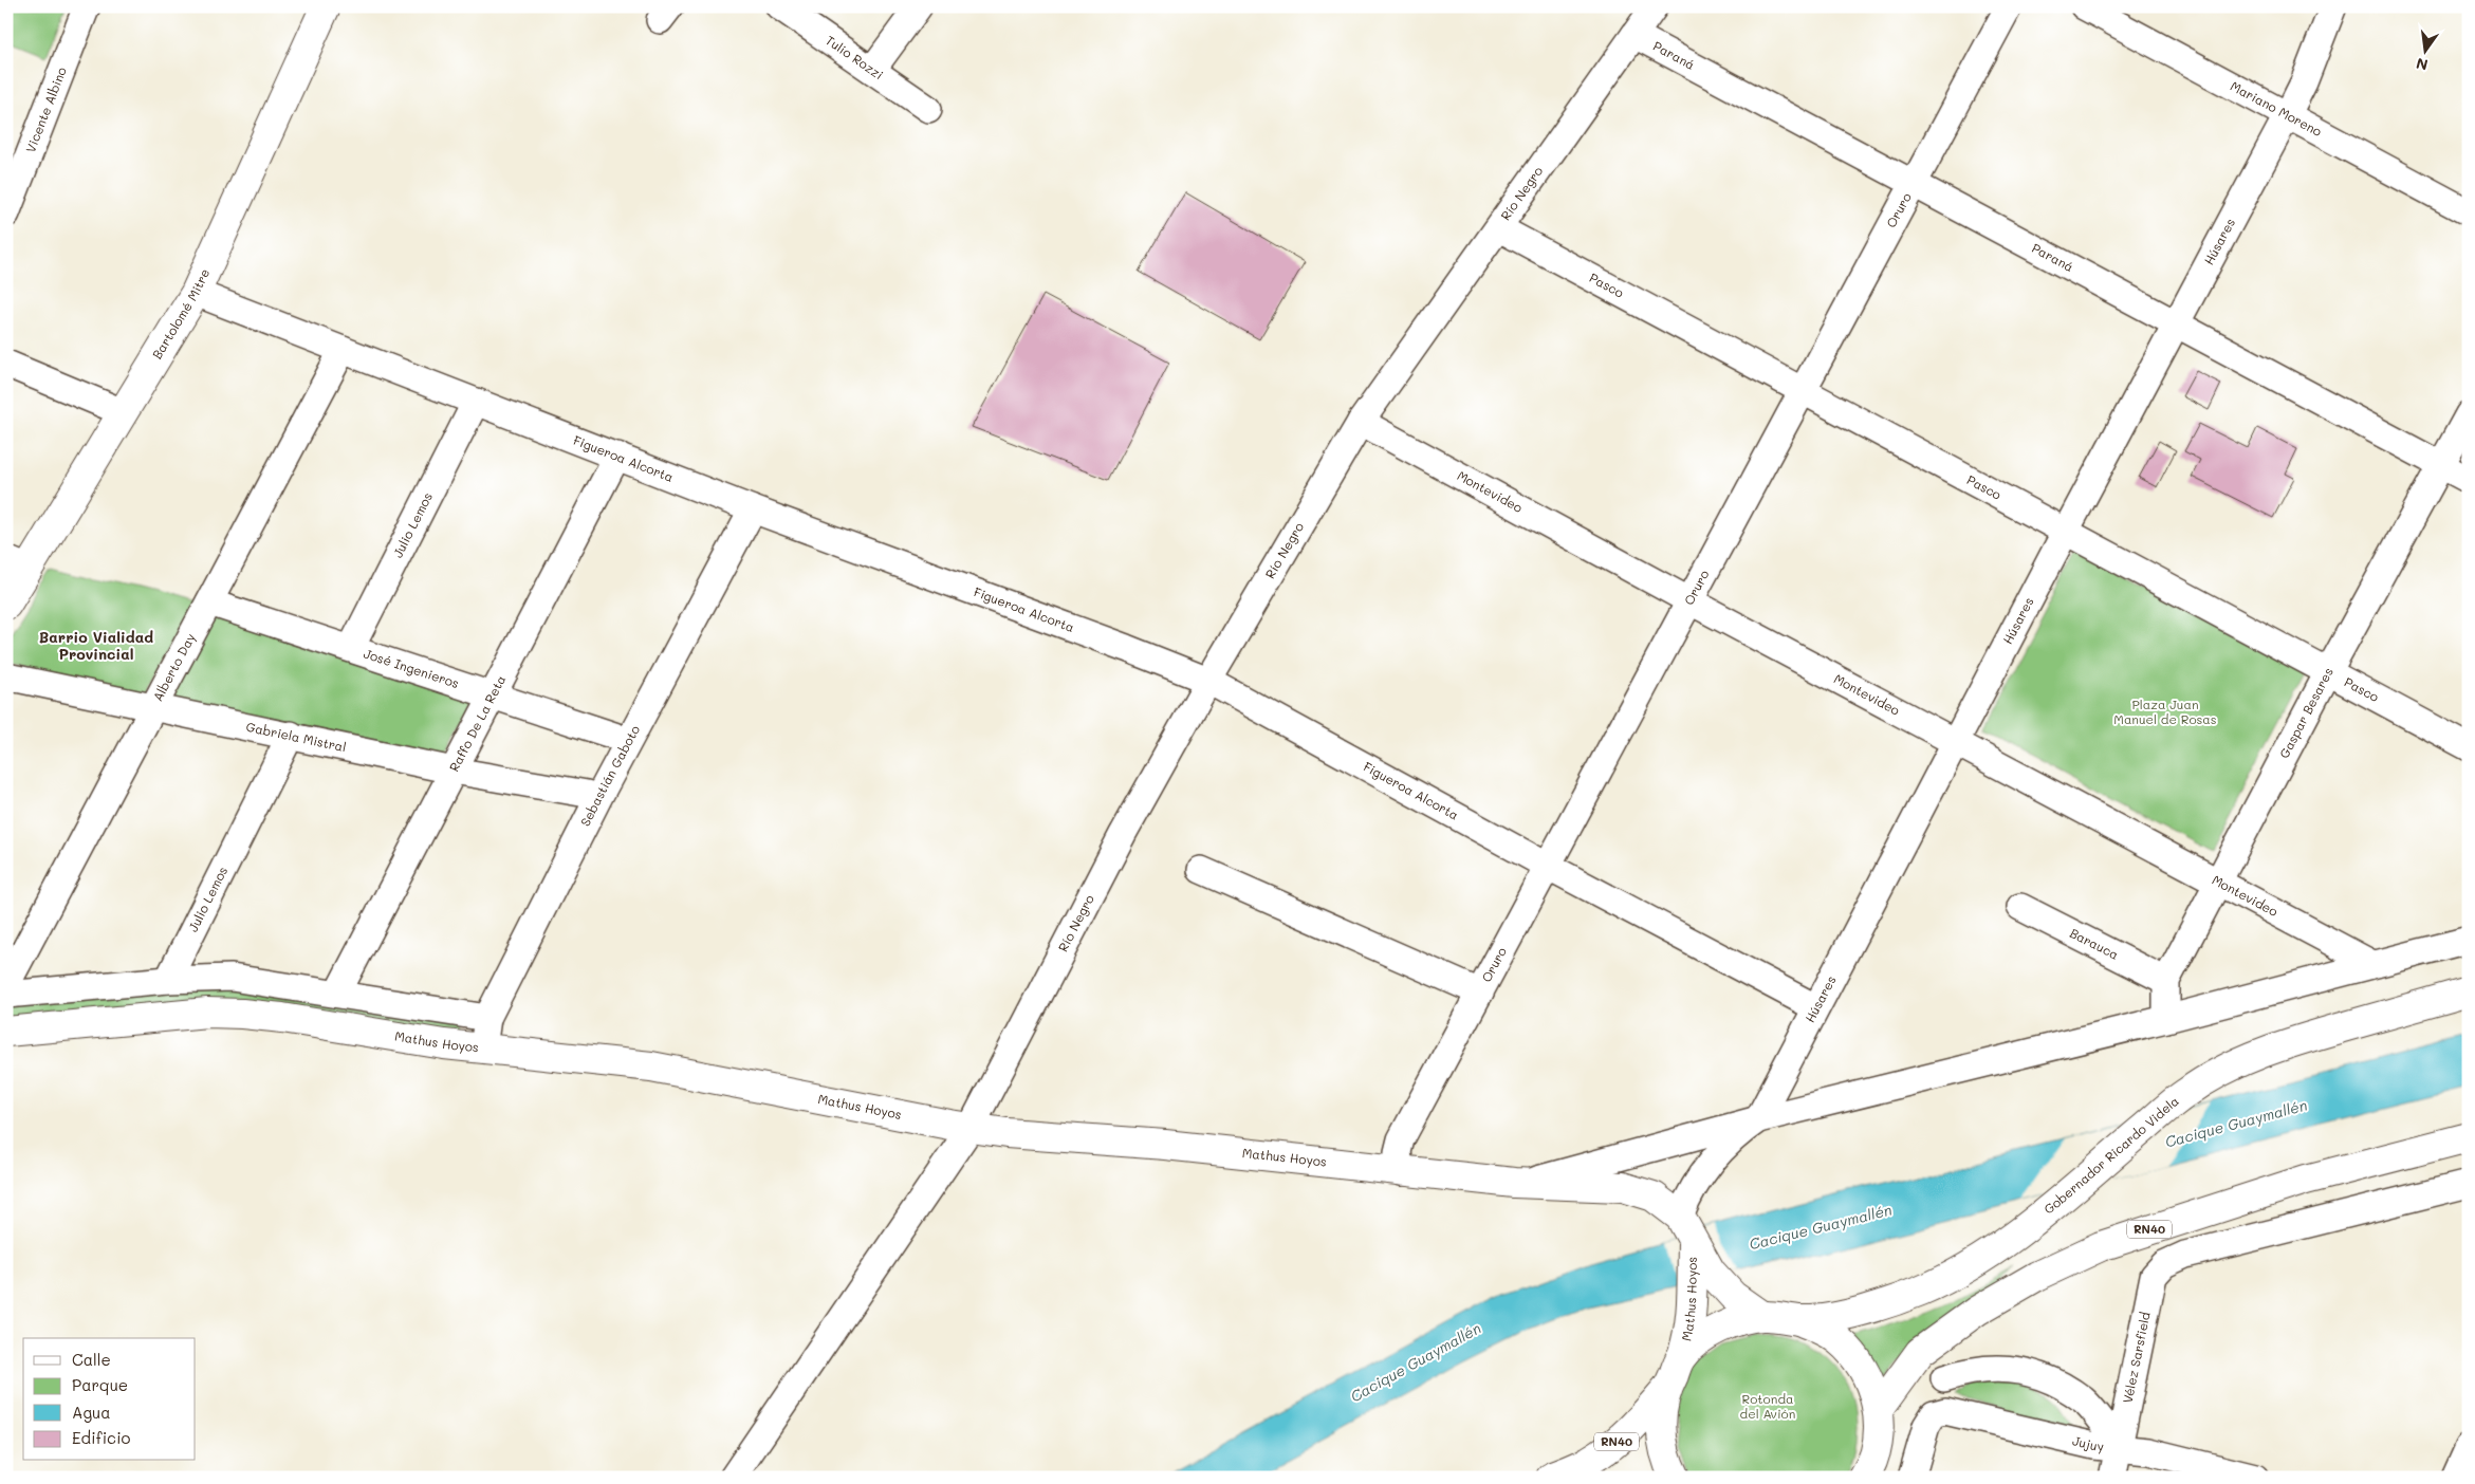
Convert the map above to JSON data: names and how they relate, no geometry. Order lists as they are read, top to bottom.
{
  "streets": {
    "main road": [
      "Bartolomé Mitre",
      "Mathus Hoyos",
      "Gobernador Ricardo Videla",
      "RN40"
    ],
    "street": [
      "Paraná",
      "Tulio Rozzi",
      "Mariano Moreno",
      "Vicente Albino",
      "Río Negro",
      "Oruro",
      "Húsares",
      "Pasco",
      "Figueroa Alcorta",
      "Montevideo",
      "Julio Lemos",
      "Alberto Day",
      "José Ingenieros",
      "Gaspar Besares",
      "Raffo De La Reta",
      "Gabriela Mistral",
      "Sebastián Gaboto",
      "Barauca",
      "Vélez Sarsfield",
      "Jujuy"
    ]
  },
  "crossings": [
    ["Paraná", "Río Negro"],
    ["Paraná", "Oruro"],
    ["Paraná", "Húsares"],
    ["Paraná", "Gaspar Besares"],
    ["Mariano Moreno", "Húsares"],
    ["Río Negro", "Pasco"],
    ["Río Negro", "Figueroa Alcorta"],
    ["Río Negro", "Montevideo"],
    ["Río Negro", "Mathus Hoyos"],
    ["Oruro", "Pasco"],
    ["Oruro", "Figueroa Alcorta"],
    ["Oruro", "Montevideo"],
    ["Oruro", "Mathus Hoyos"],
    ["Húsares", "Pasco"],
    ["Húsares", "Figueroa Alcorta"],
    ["Húsares", "Montevideo"],
    ["Húsares", "Mathus Hoyos"],
    ["Pasco", "Gaspar Besares"],
    ["Bartolomé Mitre", "Figueroa Alcorta"],
    ["Figueroa Alcorta", "Julio Lemos"],
    ["Figueroa Alcorta", "Alberto Day"],
    ["Figueroa Alcorta", "Raffo De La Reta"],
    ["Figueroa Alcorta", "Sebastián Gaboto"],
    ["Montevideo", "Gaspar Besares"],
    ["Julio Lemos", "José Ingenieros"],
    ["Julio Lemos", "Gabriela Mistral"],
    ["Alberto Day", "José Ingenieros"],
    ["Alberto Day", "Gabriela Mistral"],
    ["José Ingenieros", "Raffo De La Reta"],
    ["Gaspar Besares", "Barauca"],
    ["Raffo De La Reta", "Gabriela Mistral"],
    ["Sebastián Gaboto", "Mathus Hoyos"],
    ["Mathus Hoyos", "Gobernador Ricardo Videla"],
    ["Mathus Hoyos", "RN40"],
    ["Gobernador Ricardo Videla", "RN40"],
    ["Vélez Sarsfield", "Jujuy"]
  ],
  "districts": ["Barrio Vialidad Provincial"],
  "water": ["Cacique Guaymallén"],
  "parks": ["Plaza Juan Manuel de Rosas", "Rotonda del Avión"],
  "legend": [
    "Calle",
    "Parque",
    "Agua",
    "Edificio"
  ],
  "north": "bottom"
}
